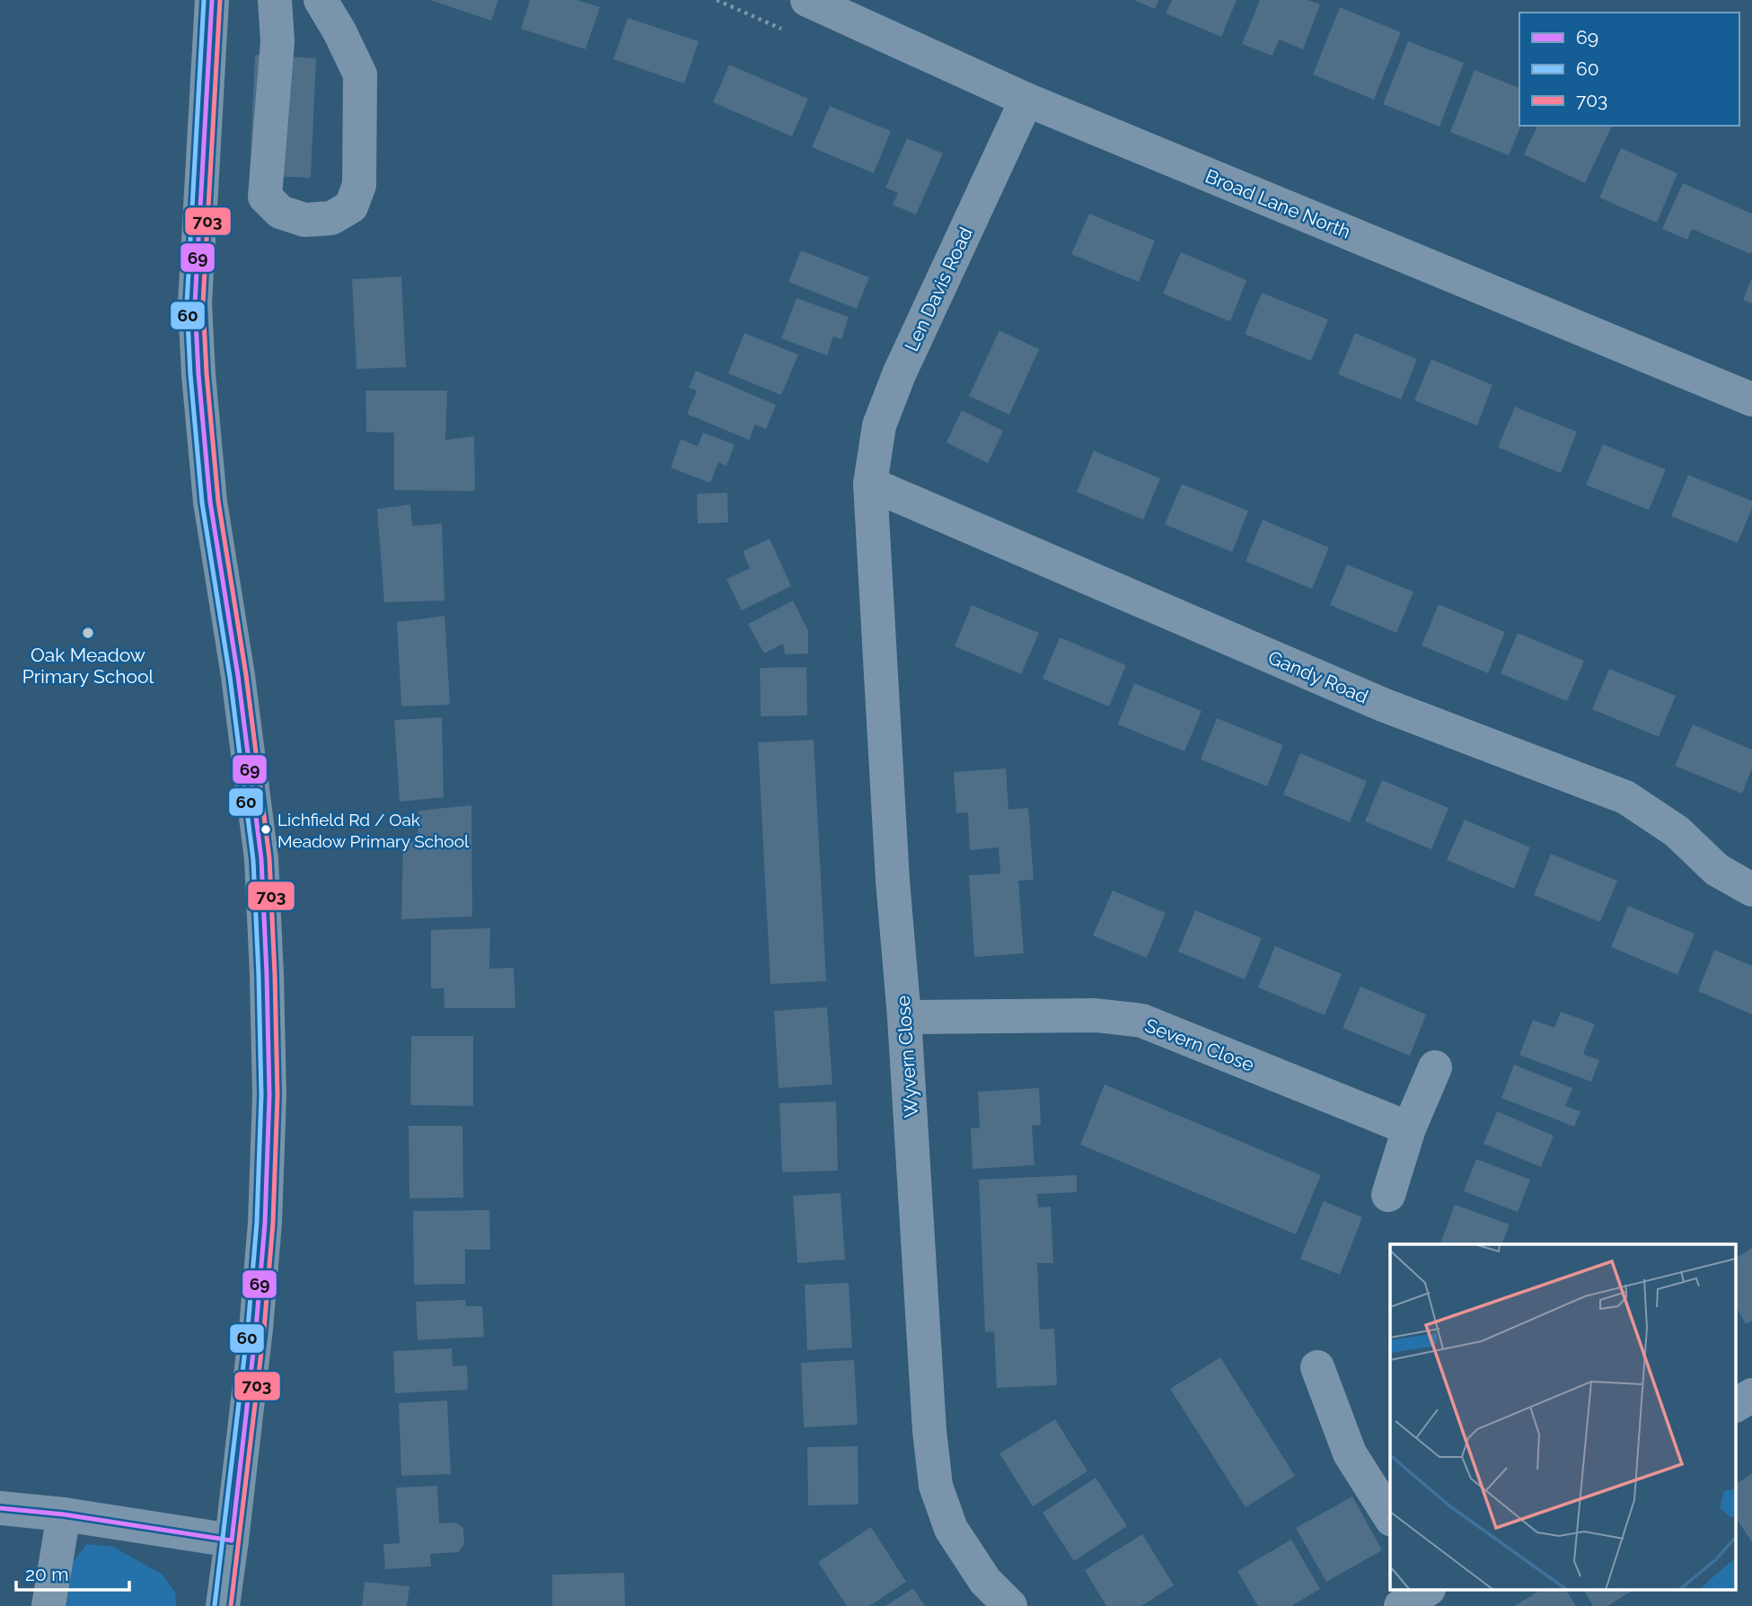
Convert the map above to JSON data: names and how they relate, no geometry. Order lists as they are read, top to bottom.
{
  "streets": {
    "street": [
      "Broad Lane North",
      "Len Davis Road",
      "Gandy Road",
      "Severn Close",
      "Wyvern Close"
    ]
  },
  "crossings": [
    ["Broad Lane North", "Len Davis Road"],
    ["Len Davis Road", "Gandy Road"],
    ["Len Davis Road", "Wyvern Close"],
    ["Gandy Road", "Wyvern Close"],
    ["Severn Close", "Wyvern Close"]
  ],
  "places": ["Oak Meadow Primary School", "Lichfield Rd / Oak Meadow Primary School"],
  "lines": ["transit line 69", "transit line 60", "transit line 703"],
  "legend": ["69", "60", "703"],
  "scale_bar": "20 m"
}
